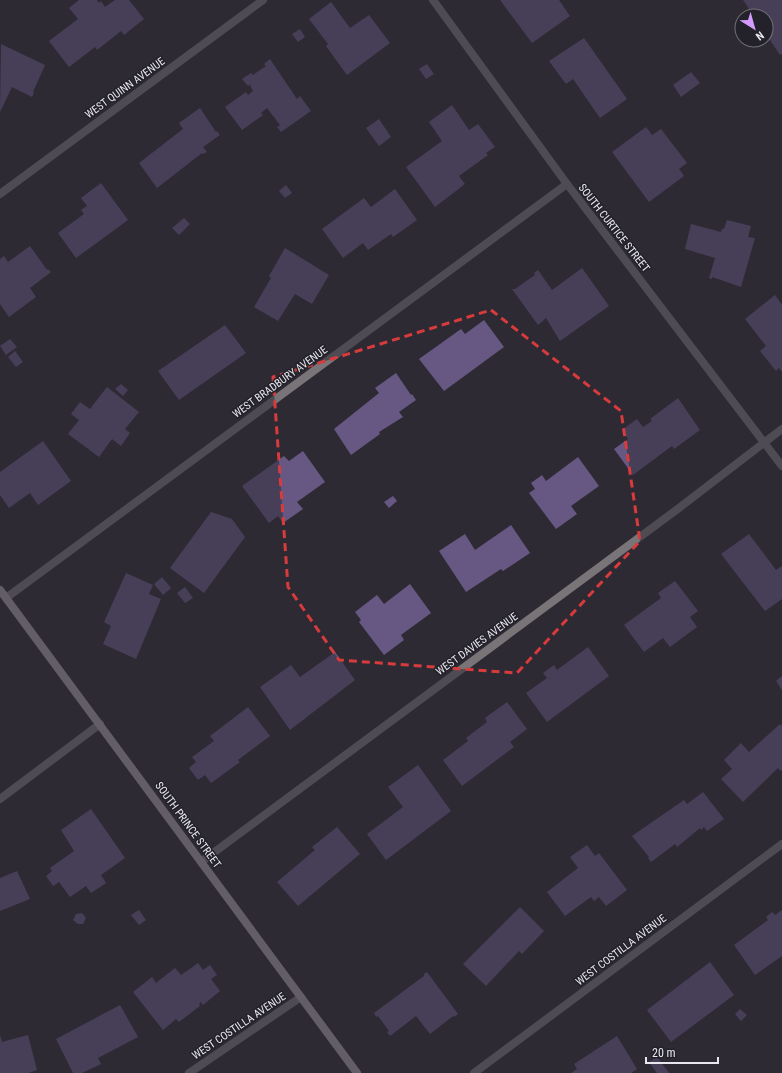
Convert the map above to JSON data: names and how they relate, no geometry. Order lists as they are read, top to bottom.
{
  "streets": {
    "street": [
      "WEST QUINN AVENUE",
      "SOUTH CURTICE STREET",
      "WEST BRADBURY AVENUE",
      "WEST DAVIES AVENUE",
      "SOUTH PRINCE STREET",
      "WEST COSTILLA AVENUE"
    ]
  },
  "crossings": [
    ["SOUTH CURTICE STREET", "WEST BRADBURY AVENUE"],
    ["SOUTH CURTICE STREET", "WEST DAVIES AVENUE"],
    ["WEST BRADBURY AVENUE", "SOUTH PRINCE STREET"],
    ["WEST DAVIES AVENUE", "SOUTH PRINCE STREET"],
    ["SOUTH PRINCE STREET", "WEST COSTILLA AVENUE"]
  ],
  "scale_bar": "20 m",
  "north": "bottom right"
}
